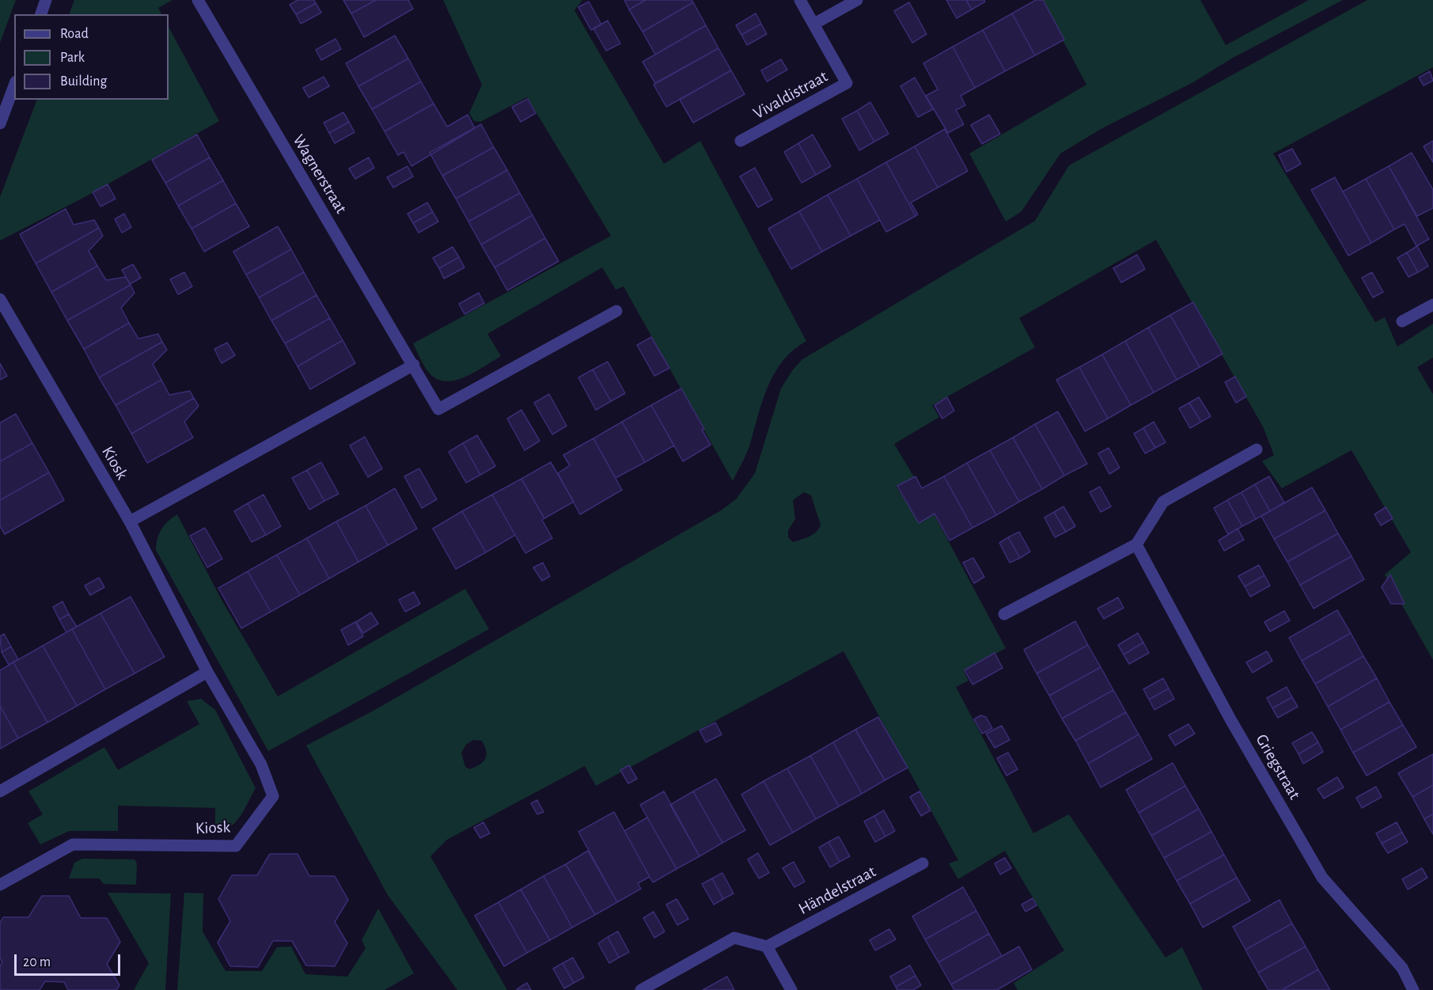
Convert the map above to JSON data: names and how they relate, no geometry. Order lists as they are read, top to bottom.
{
  "streets": {
    "street": [
      "Vivaldistraat",
      "Wagnerstraat",
      "Kiosk",
      "Griegstraat",
      "Händelstraat"
    ]
  },
  "legend": ["Road", "Park", "Building"],
  "scale_bar": "20 m"
}
